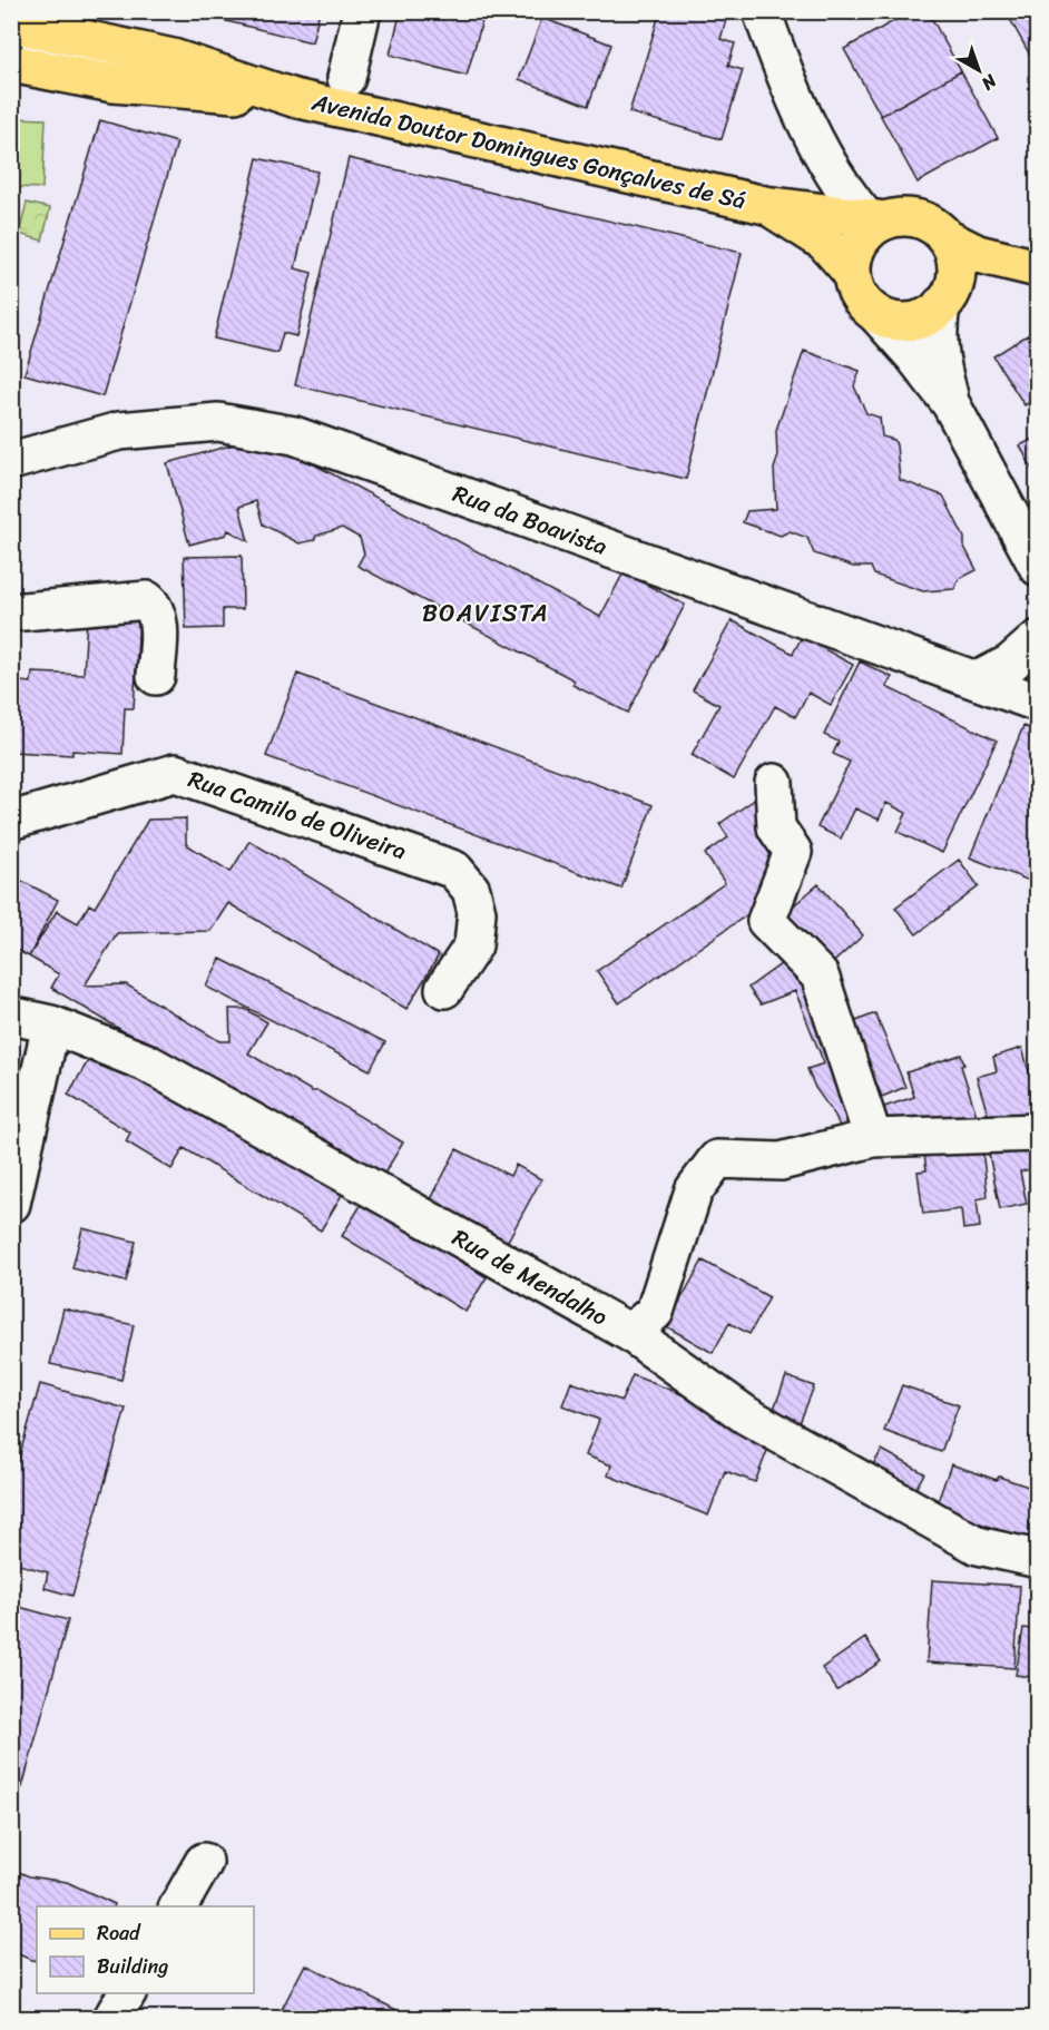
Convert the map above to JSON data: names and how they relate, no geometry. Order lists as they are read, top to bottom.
{
  "streets": {
    "main road": ["Avenida Doutor Domingues Gonçalves de Sá"],
    "street": ["Rua da Boavista", "Rua Camilo de Oliveira", "Rua de Mendalho"]
  },
  "districts": ["BOAVISTA"],
  "legend": ["Road", "Building"],
  "north": "bottom right"
}
